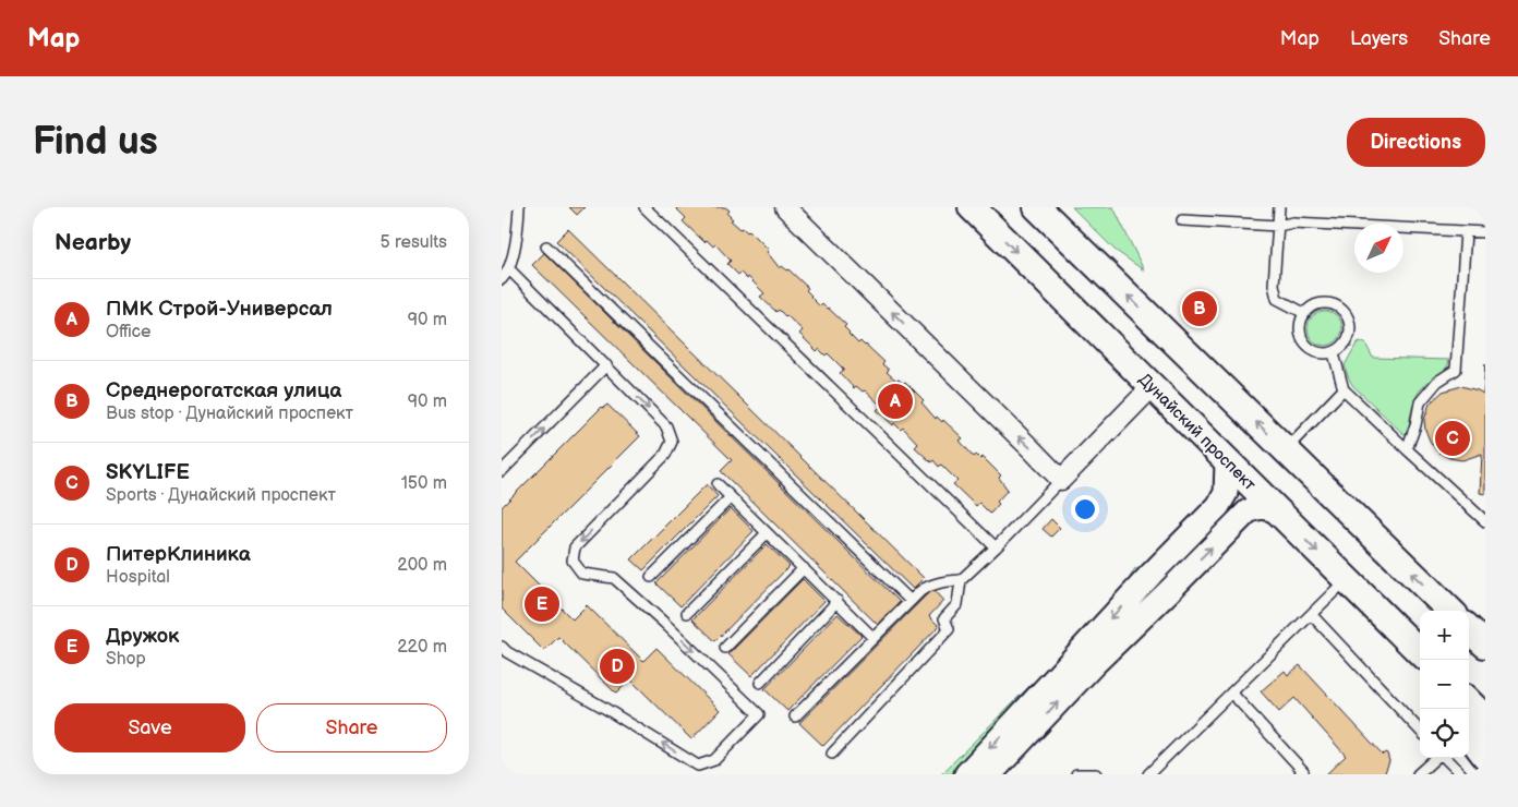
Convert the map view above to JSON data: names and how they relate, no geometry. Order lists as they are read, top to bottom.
{
  "streets": {
    "main road": ["Дунайский проспект"]
  },
  "north": "top right",
  "page": {
    "header": "Map",
    "nav": ["Map", "Layers", "Share"],
    "buttons": [
      "Directions",
      ["Save", "Share"]
    ],
    "title": "Find us",
    "heading": ["Nearby", "5 results"],
    "list": [
      {
        "mark": "A",
        "name": "ПМК Строй-Универсал",
        "note": "Office",
        "value": "90 m"
      },
      {
        "mark": "B",
        "name": "Среднерогатская улица",
        "note": "Bus stop · Дунайский проспект",
        "value": "90 m"
      },
      {
        "mark": "C",
        "name": "SKYLIFE",
        "note": "Sports · Дунайский проспект",
        "value": "150 m"
      },
      {
        "mark": "D",
        "name": "ПитерКлиника",
        "note": "Hospital",
        "value": "200 m"
      },
      {
        "mark": "E",
        "name": "Дружок",
        "note": "Shop",
        "value": "220 m"
      }
    ],
    "pins": [
      "B",
      "A",
      "C",
      "E",
      "D"
    ],
    "map_buttons": ["+", "−"]
  }
}
